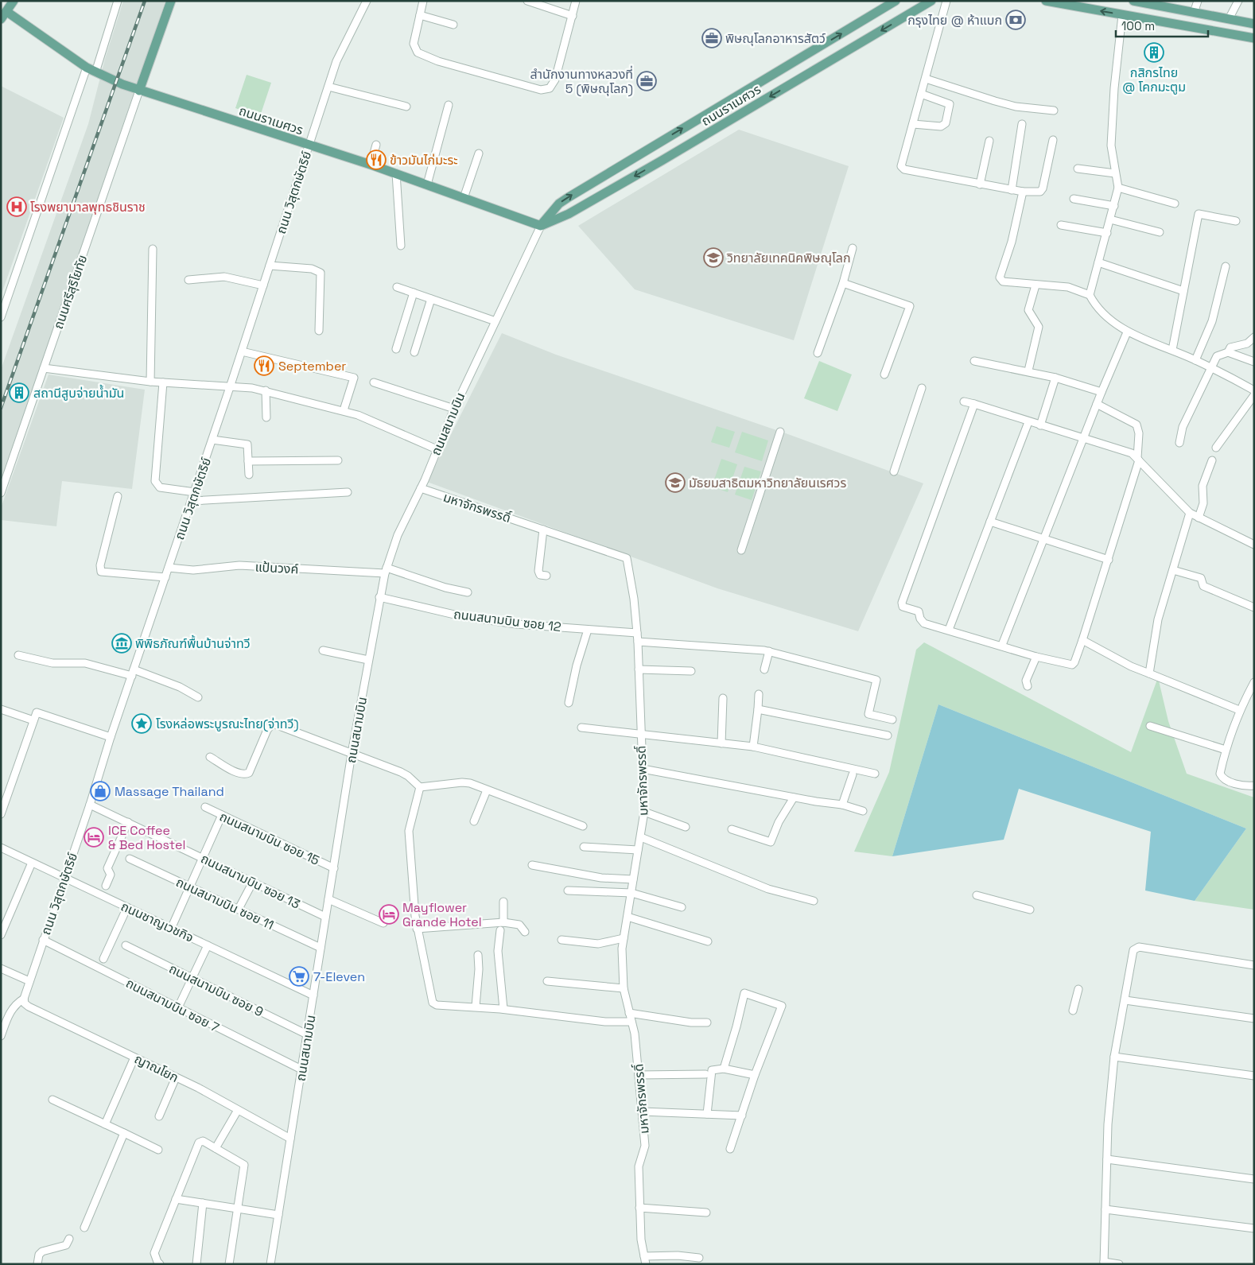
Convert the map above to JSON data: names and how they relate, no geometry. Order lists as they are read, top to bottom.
{
  "streets": {
    "main road": ["ถนนราเมศวร"],
    "street": [
      "ถนน วิสุตกษัตริย์",
      "ถนนศรีสุริโยทัย",
      "ถนนสนามบิน",
      "มหาจักรพรรดิ์",
      "แป้นวงค์",
      "ถนนสนามบิน ซอย 12",
      "ถนนสนามบิน ซอย 15",
      "ถนนสนามบิน ซอย 13",
      "ถนนสนามบิน ซอย 11",
      "ถนนชาญเวชกิจ",
      "ถนนสนามบิน ซอย 9",
      "ถนนสนามบิน ซอย 7",
      "ญาณโยก"
    ]
  },
  "crossings": [
    ["ถนนราเมศวร", "ถนน วิสุตกษัตริย์"],
    ["ถนนราเมศวร", "ถนนศรีสุริโยทัย"],
    ["ถนนราเมศวร", "ถนนสนามบิน"],
    ["ถนน วิสุตกษัตริย์", "แป้นวงค์"],
    ["ถนน วิสุตกษัตริย์", "ถนนสนามบิน ซอย 13"],
    ["ถนน วิสุตกษัตริย์", "ถนนชาญเวชกิจ"],
    ["ถนน วิสุตกษัตริย์", "ถนนสนามบิน ซอย 7"],
    ["ถนน วิสุตกษัตริย์", "ญาณโยก"],
    ["ถนนสนามบิน", "มหาจักรพรรดิ์"],
    ["ถนนสนามบิน", "แป้นวงค์"],
    ["ถนนสนามบิน", "ถนนสนามบิน ซอย 12"],
    ["ถนนสนามบิน", "ถนนสนามบิน ซอย 15"],
    ["ถนนสนามบิน", "ถนนสนามบิน ซอย 13"],
    ["ถนนสนามบิน", "ถนนสนามบิน ซอย 11"],
    ["ถนนสนามบิน", "ถนนชาญเวชกิจ"],
    ["ถนนสนามบิน", "ถนนสนามบิน ซอย 9"],
    ["ถนนสนามบิน", "ถนนสนามบิน ซอย 7"],
    ["ถนนสนามบิน", "ญาณโยก"],
    ["มหาจักรพรรดิ์", "ถนนสนามบิน ซอย 12"]
  ],
  "places": {
    "bank": ["กรุงไทย @ ห้าแบก"],
    "office": ["พิษณุโลกอาหารสัตว์", "สำนักงานทางหลวงที่ 5 (พิษณุโลก)"],
    "building": ["กสิกรไทย @ โคกมะตูม", "สถานีสูบจ่ายน้ำมัน"],
    "restaurant": ["ข้าวมันไก่มะระ", "September"],
    "hospital": ["โรงพยาบาลพุทธชินราช"],
    "school or university": ["วิทยาลัยเทคนิคพิษณุโลก", "มัธยมสาธิตมหาวิทยาลัยนเรศวร"],
    "museum": ["พิพิธภัณฑ์พื้นบ้านจ่าทวี"],
    "place": ["โรงหล่อพระบูรณะไทย(จ่าทวี)"],
    "shop": ["Massage Thailand"],
    "hotel": ["ICE Coffee & Bed Hostel", "Mayflower Grande Hotel"],
    "supermarket": ["7-Eleven"]
  },
  "scale_bar": "100 m"
}
